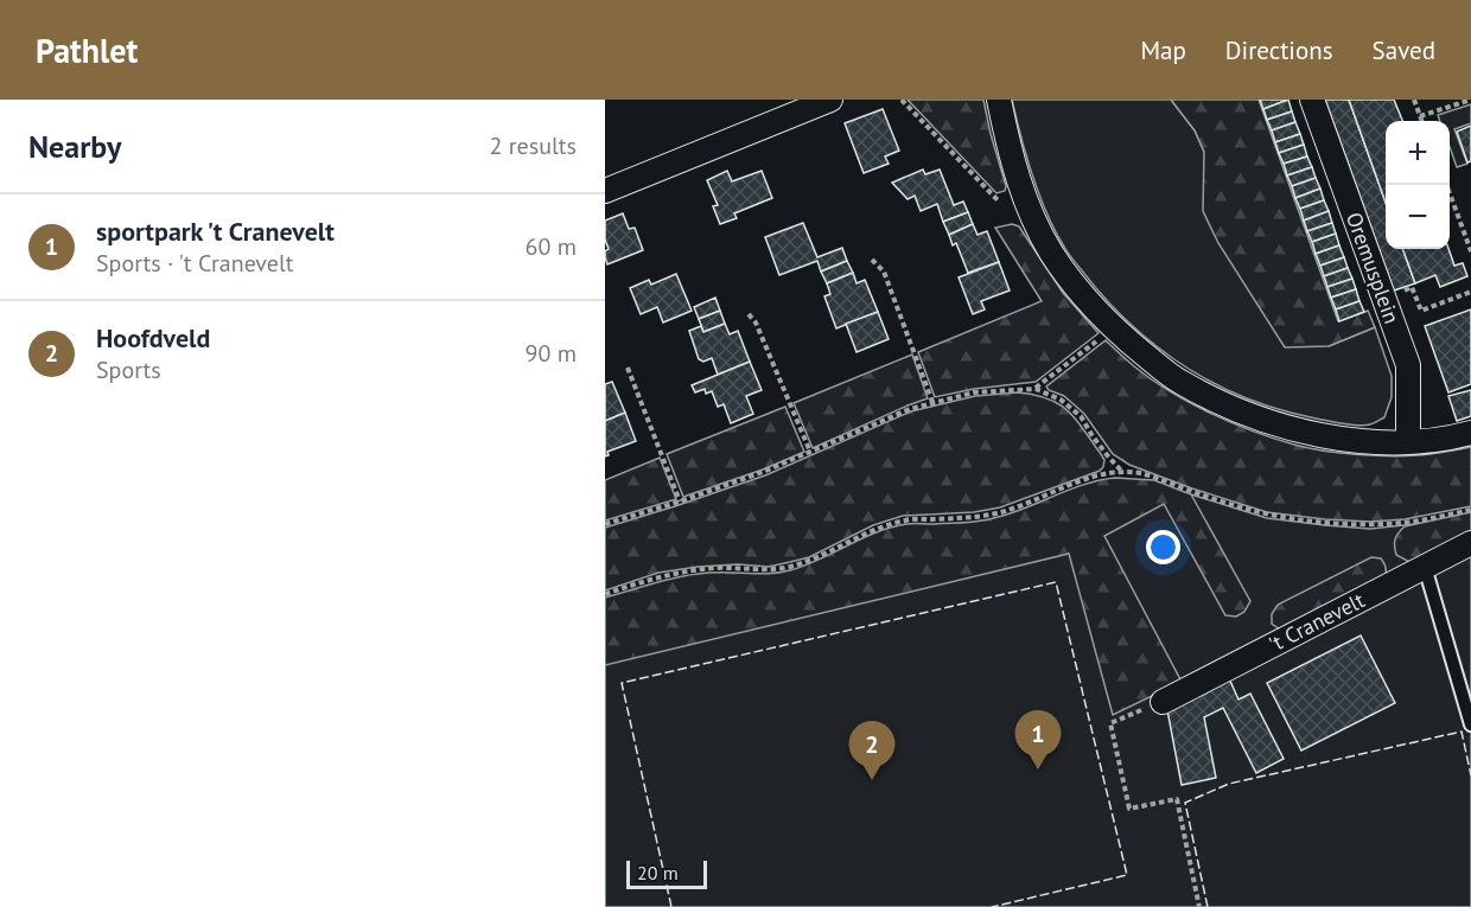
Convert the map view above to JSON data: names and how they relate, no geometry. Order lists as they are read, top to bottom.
{
  "streets": {
    "street": ["Oremusplein", "'t Cranevelt"]
  },
  "scale_bar": "20 m",
  "page": {
    "header": "Pathlet",
    "nav": ["Map", "Directions", "Saved"],
    "heading": ["Nearby", "2 results"],
    "map_buttons": ["+", "−"],
    "list": [
      {
        "mark": "1",
        "name": "sportpark 't Cranevelt",
        "note": "Sports · 't Cranevelt",
        "value": "60 m"
      },
      {
        "mark": "2",
        "name": "Hoofdveld",
        "note": "Sports",
        "value": "90 m"
      }
    ],
    "pins": ["1", "2"],
    "scale": "20 m"
  }
}
